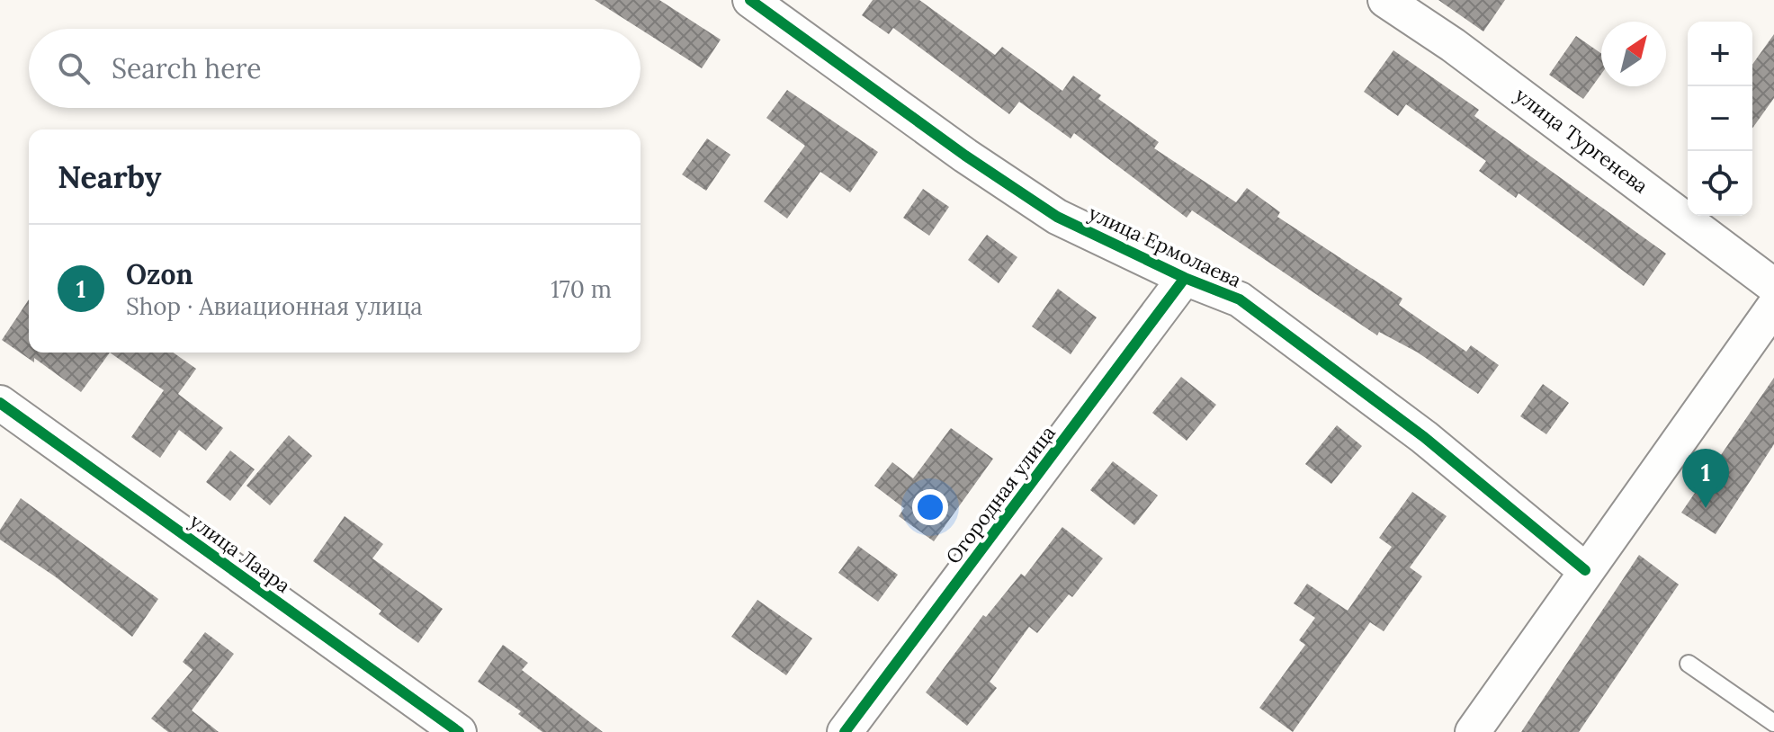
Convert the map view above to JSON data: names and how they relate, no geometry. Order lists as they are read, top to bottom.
{
  "streets": {
    "street": [
      "улица Тургенева",
      "улица Ермолаева",
      "Огородная улица",
      "улица Лаара"
    ]
  },
  "crossings": [
    ["улица Ермолаева", "Огородная улица"]
  ],
  "north": "top right",
  "page": {
    "map_buttons": ["+", "−"],
    "search": "Search here",
    "heading": "Nearby",
    "list": [
      {
        "mark": "1",
        "name": "Ozon",
        "note": "Shop · Авиационная улица",
        "value": "170 m"
      }
    ],
    "pins": "1"
  }
}
